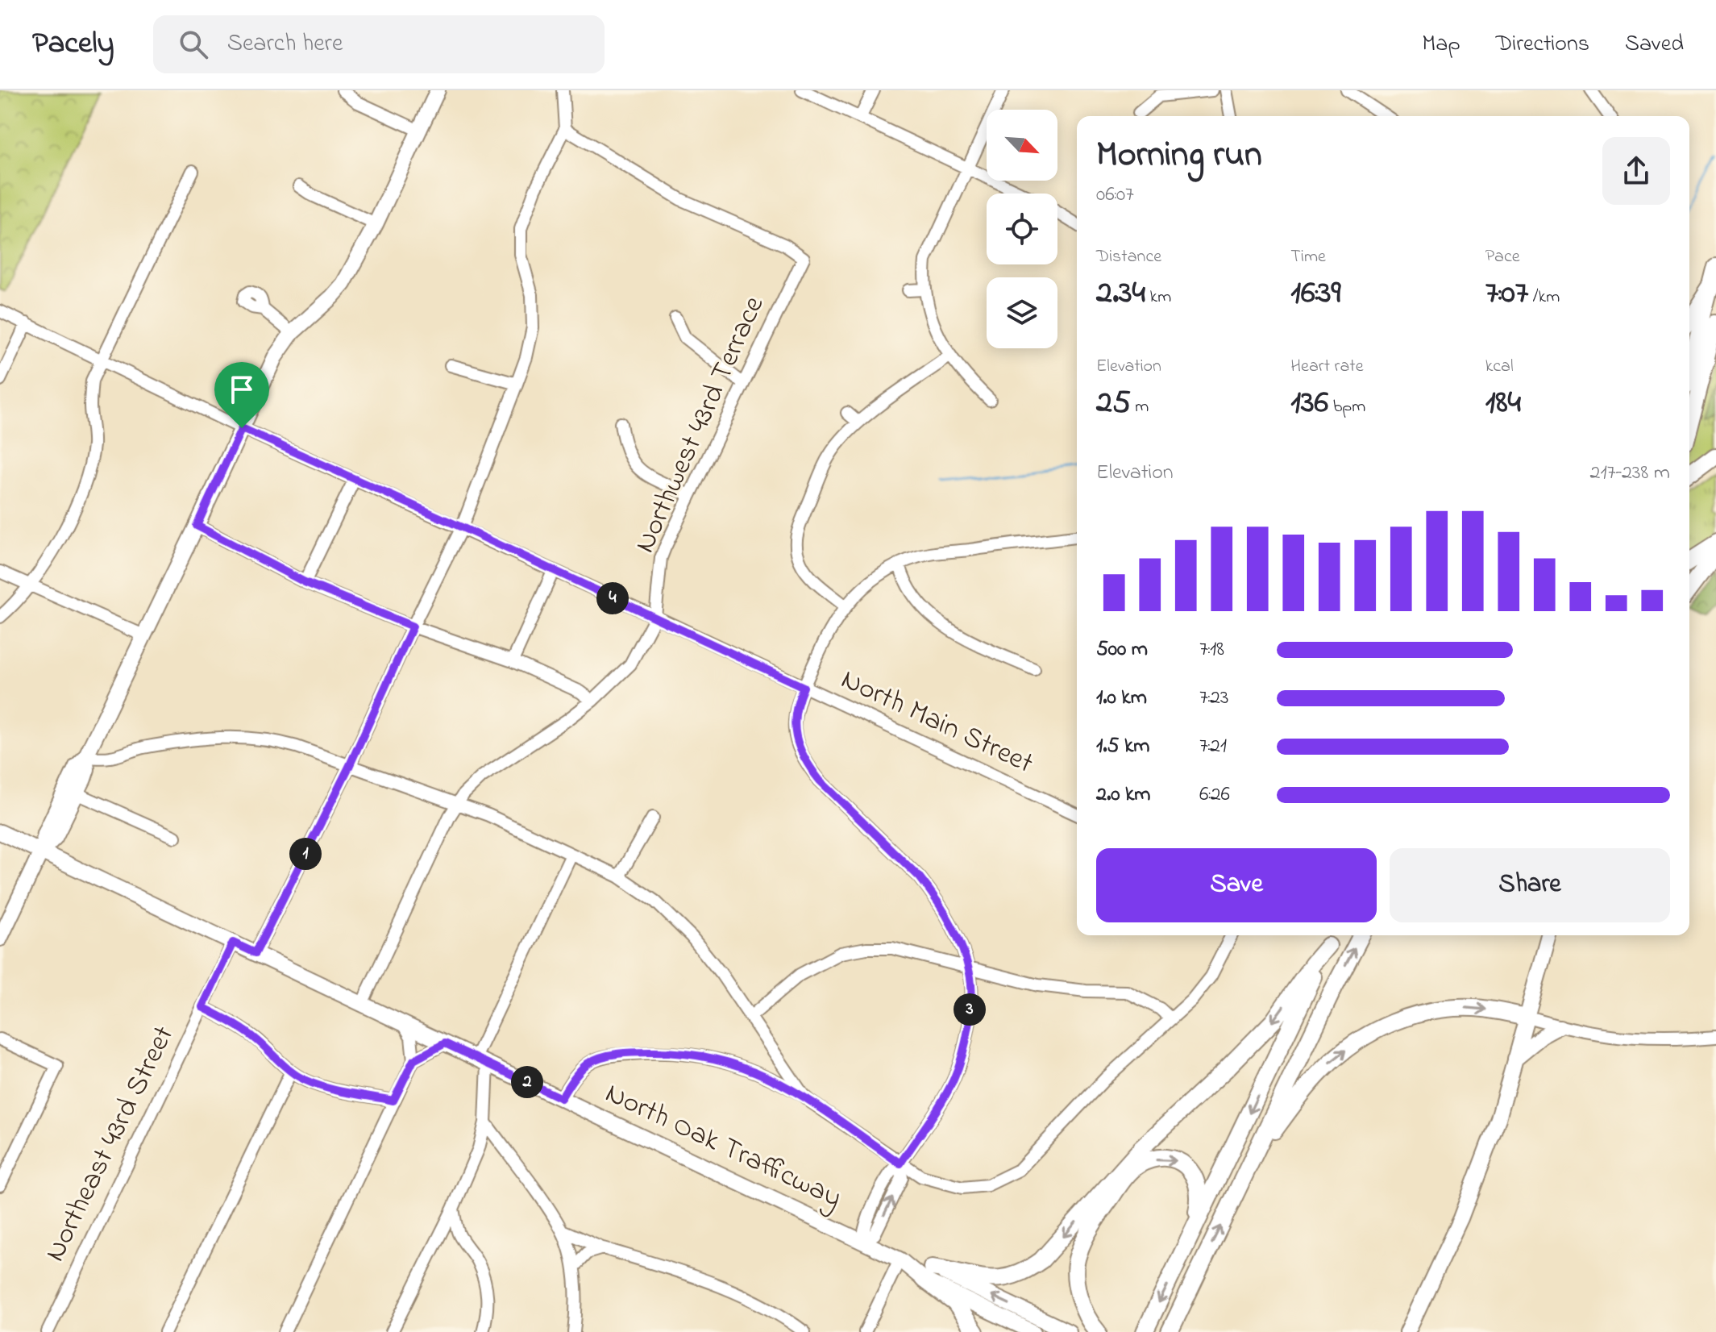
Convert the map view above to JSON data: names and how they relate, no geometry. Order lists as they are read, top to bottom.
{
  "streets": {
    "main road": ["North Oak Trafficway"],
    "street": ["Northwest 43rd Terrace", "North Main Street", "Northeast 43rd Street"]
  },
  "crossings": [
    ["Northwest 43rd Terrace", "North Main Street"],
    ["Northeast 43rd Street", "North Oak Trafficway"]
  ],
  "north": "bottom right",
  "page": {
    "header": "Pacely",
    "search": "Search here",
    "nav": ["Map", "Directions", "Saved"],
    "heading": ["Morning run", "06:07"],
    "stats": [
      ["Distance", "2.34 km"],
      ["Time", "16:39"],
      ["Pace", "7:07 /km"],
      ["Elevation", "25 m"],
      ["Heart rate", "136 bpm"],
      ["kcal", "184"]
    ],
    "chart": ["Elevation", "217–238 m"],
    "pins": [
      "4",
      "1",
      "3",
      "2"
    ],
    "list": [
      {
        "name": "500 m",
        "note": "7:18"
      },
      {
        "name": "1.0 km",
        "note": "7:23"
      },
      {
        "name": "1.5 km",
        "note": "7:21"
      },
      {
        "name": "2.0 km",
        "note": "6:26"
      }
    ],
    "buttons": ["Save", "Share"]
  }
}
